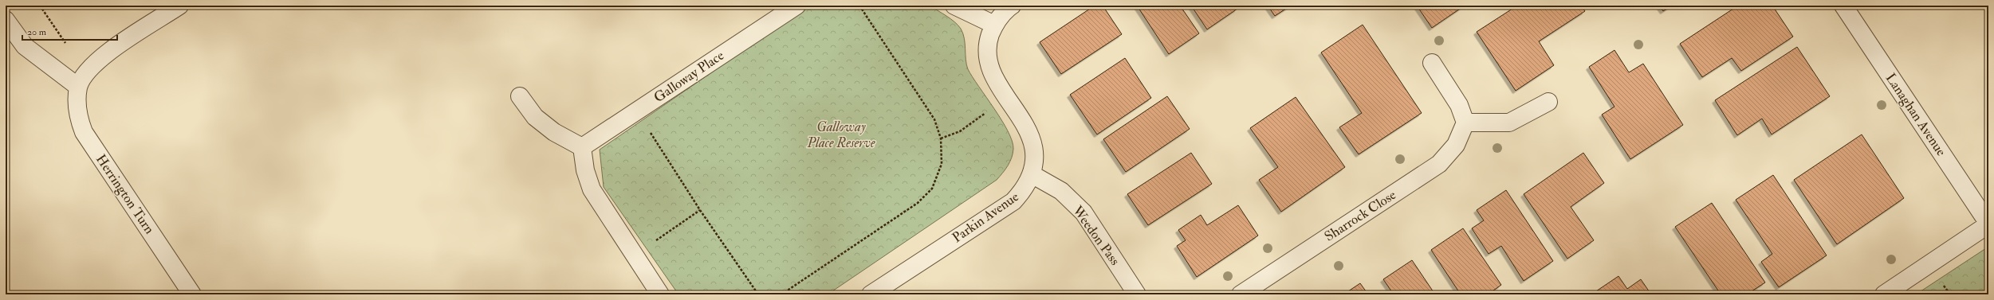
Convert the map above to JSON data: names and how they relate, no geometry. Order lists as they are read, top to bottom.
{
  "streets": {
    "street": [
      "Galloway Place",
      "Lanaghan Avenue",
      "Herrington Turn",
      "Sharrock Close",
      "Parkin Avenue",
      "Weedon Pass"
    ]
  },
  "crossings": [
    ["Parkin Avenue", "Weedon Pass"]
  ],
  "parks": ["Galloway Place Reserve"],
  "scale_bar": "20 m"
}
